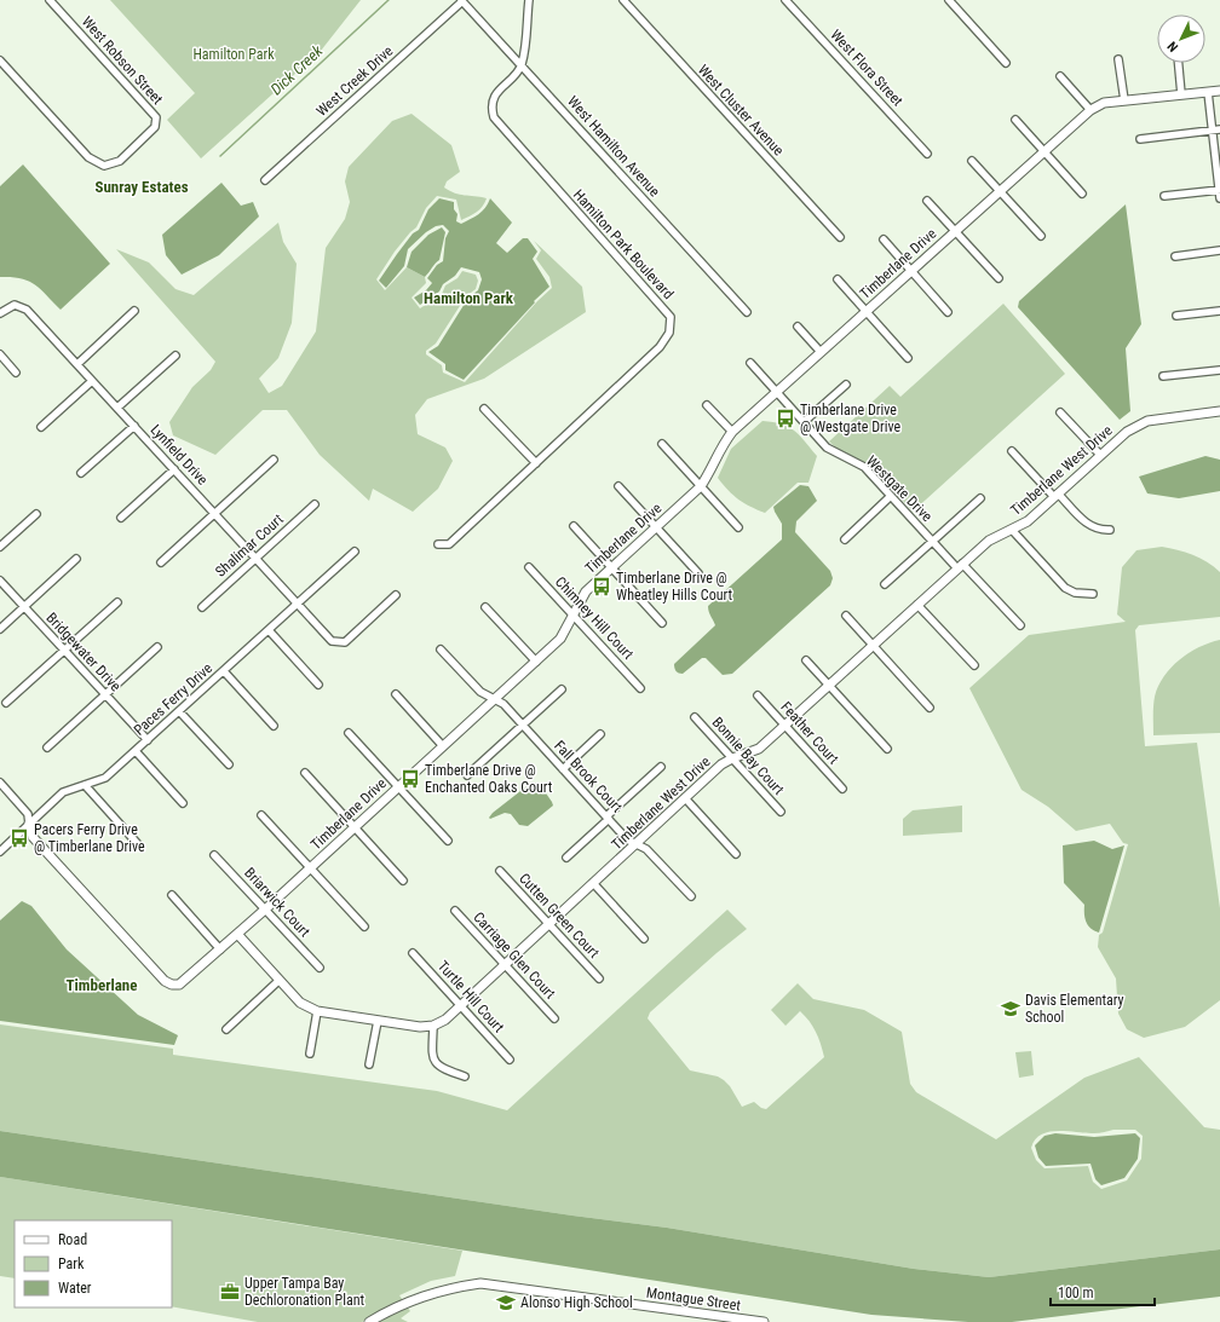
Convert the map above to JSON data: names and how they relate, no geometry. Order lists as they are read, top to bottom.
{
  "streets": {
    "street": [
      "West Robson Street",
      "West Flora Street",
      "West Creek Drive",
      "West Cluster Avenue",
      "West Hamilton Avenue",
      "Hamilton Park Boulevard",
      "Timberlane Drive",
      "Lynfield Drive",
      "Timberlane West Drive",
      "Westgate Drive",
      "Shalimar Court",
      "Chimney Hill Court",
      "Bridgewater Drive",
      "Paces Ferry Drive",
      "Feather Court",
      "Bonnie Bay Court",
      "Fall Brook Court",
      "Briarwick Court",
      "Cutten Green Court",
      "Carriage Glen Court",
      "Turtle Hill Court",
      "Montague Street"
    ]
  },
  "crossings": [
    ["West Creek Drive", "West Hamilton Avenue"],
    ["West Hamilton Avenue", "Hamilton Park Boulevard"],
    ["Timberlane Drive", "Westgate Drive"],
    ["Timberlane Drive", "Chimney Hill Court"],
    ["Timberlane Drive", "Paces Ferry Drive"],
    ["Timberlane Drive", "Fall Brook Court"],
    ["Timberlane Drive", "Briarwick Court"],
    ["Lynfield Drive", "Shalimar Court"],
    ["Lynfield Drive", "Paces Ferry Drive"],
    ["Timberlane West Drive", "Westgate Drive"],
    ["Timberlane West Drive", "Feather Court"],
    ["Timberlane West Drive", "Bonnie Bay Court"],
    ["Timberlane West Drive", "Fall Brook Court"],
    ["Timberlane West Drive", "Cutten Green Court"],
    ["Timberlane West Drive", "Carriage Glen Court"],
    ["Timberlane West Drive", "Turtle Hill Court"],
    ["Bridgewater Drive", "Paces Ferry Drive"]
  ],
  "districts": ["Sunray Estates", "Hamilton Park", "Timberlane"],
  "water": ["Dick Creek"],
  "parks": ["Hamilton Park"],
  "places": {
    "bus stop": [
      "Timberlane Drive @ Westgate Drive",
      "Timberlane Drive @ Wheatley Hills Court",
      "Timberlane Drive @ Enchanted Oaks Court",
      "Pacers Ferry Drive @ Timberlane Drive"
    ],
    "school or university": ["Davis Elementary School", "Alonso High School"],
    "office": ["Upper Tampa Bay Dechloronation Plant"]
  },
  "legend": ["Road", "Park", "Water"],
  "scale_bar": "100 m",
  "north": "bottom left"
}
